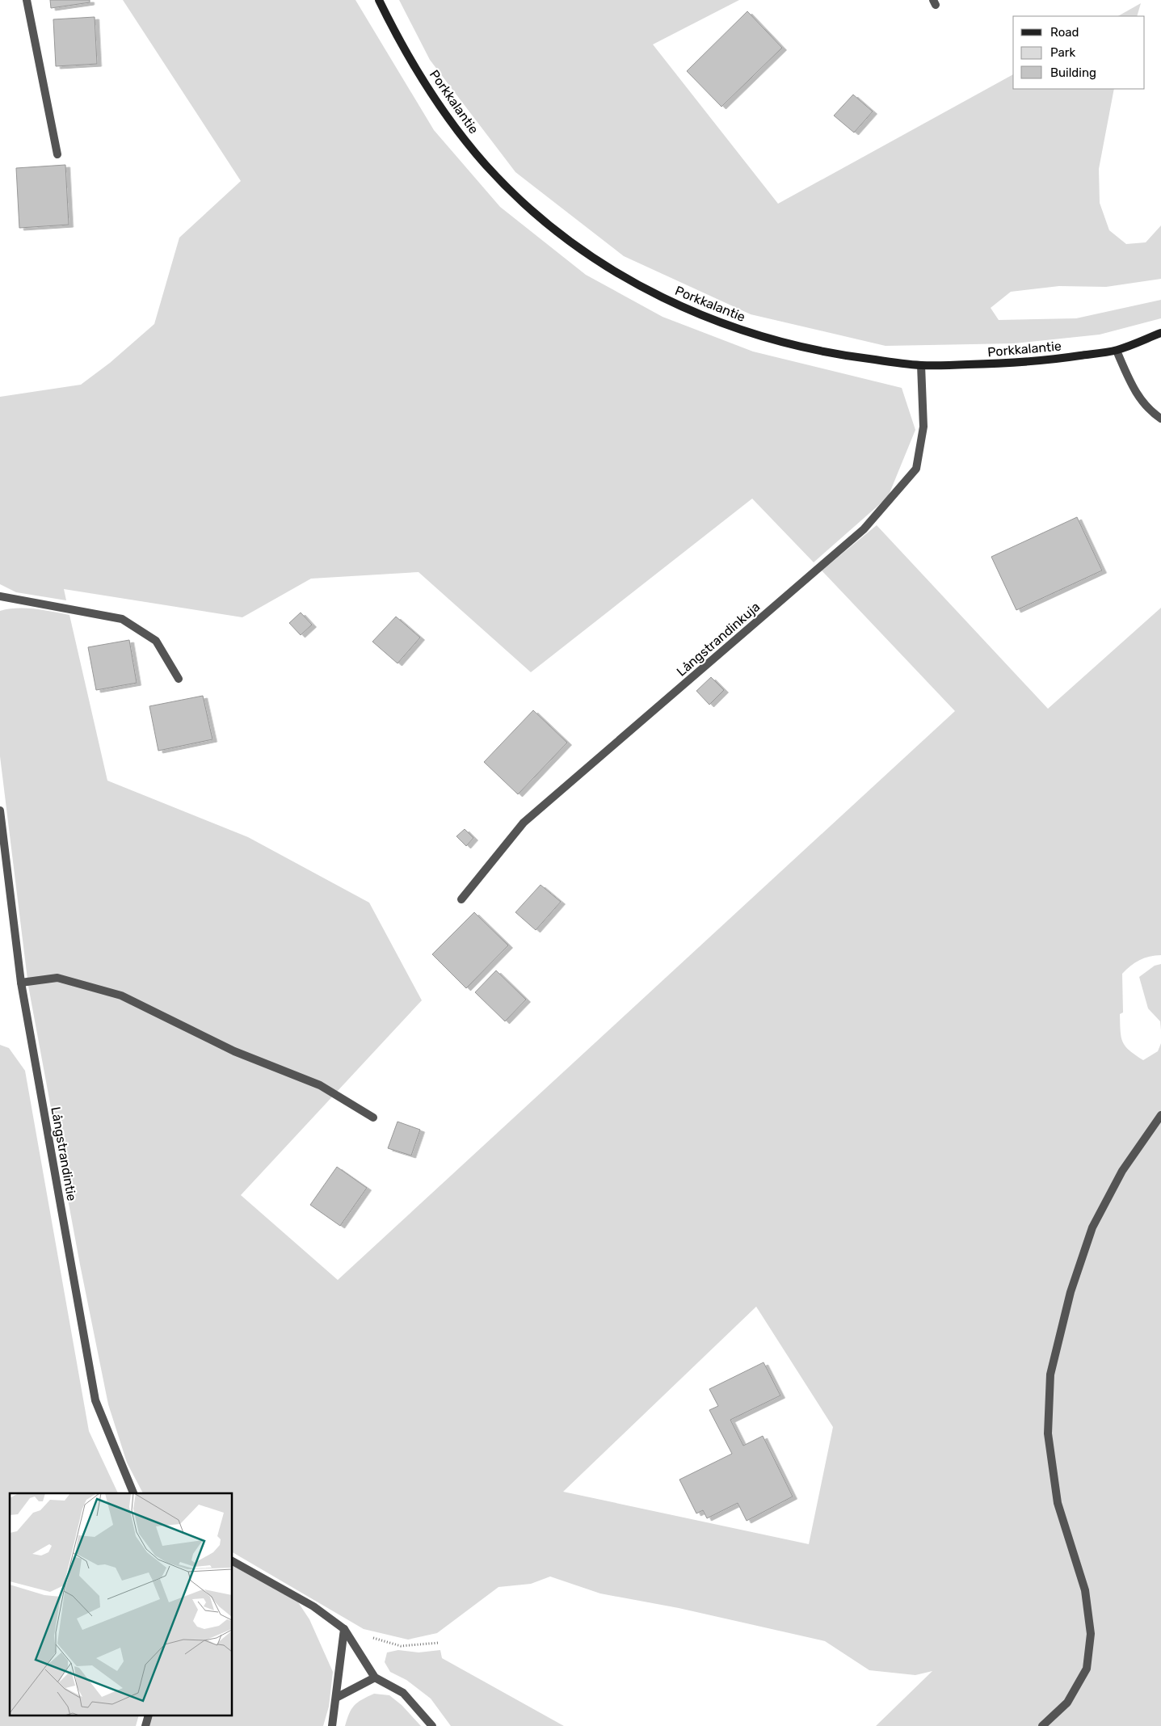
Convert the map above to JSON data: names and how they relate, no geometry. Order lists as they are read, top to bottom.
{
  "streets": {
    "street": ["Porkkalantie", "Långstrandinkuja", "Långstrandintie"]
  },
  "crossings": [
    ["Porkkalantie", "Långstrandinkuja"]
  ],
  "legend": ["Road", "Park", "Building"]
}
